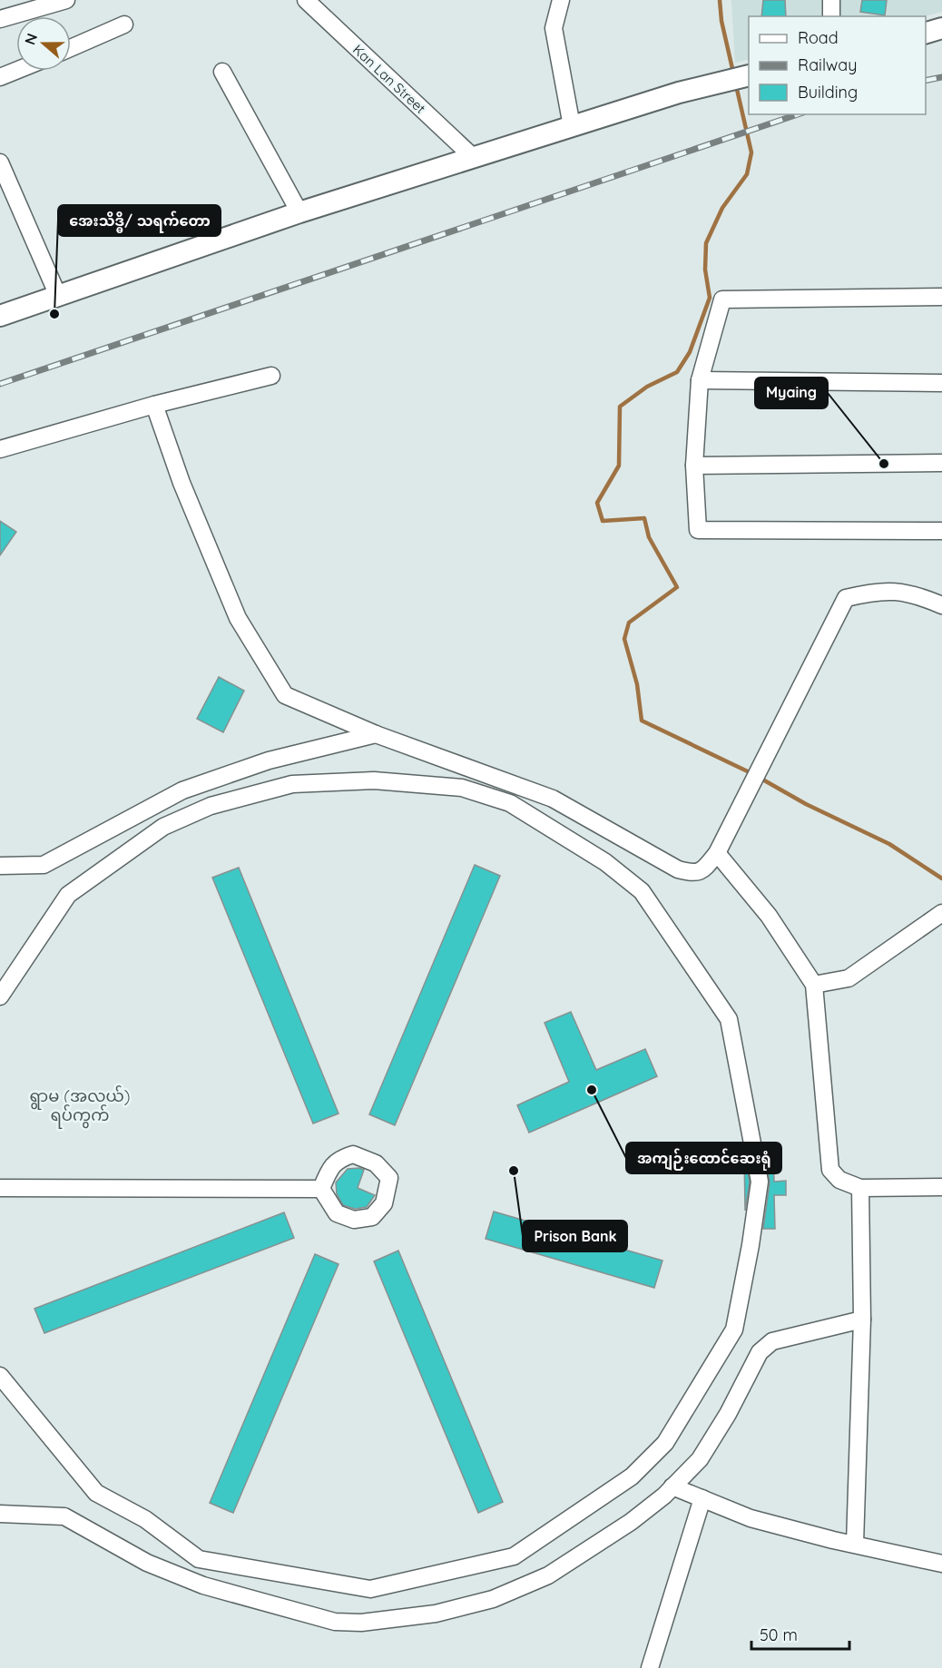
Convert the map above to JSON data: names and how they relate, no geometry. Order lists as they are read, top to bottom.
{
  "streets": {
    "street": ["Kan Lan Street"]
  },
  "districts": ["ရွာမ (အလယ်) ရပ်ကွက်"],
  "places": [
    "အေးသိဒ္ဓိ/ သရက်တော",
    "Myaing",
    "အကျဉ်းထောင်ဆေးရုံ",
    "Prison Bank"
  ],
  "legend": ["Road", "Railway", "Building"],
  "scale_bar": "50 m",
  "north": "left"
}
